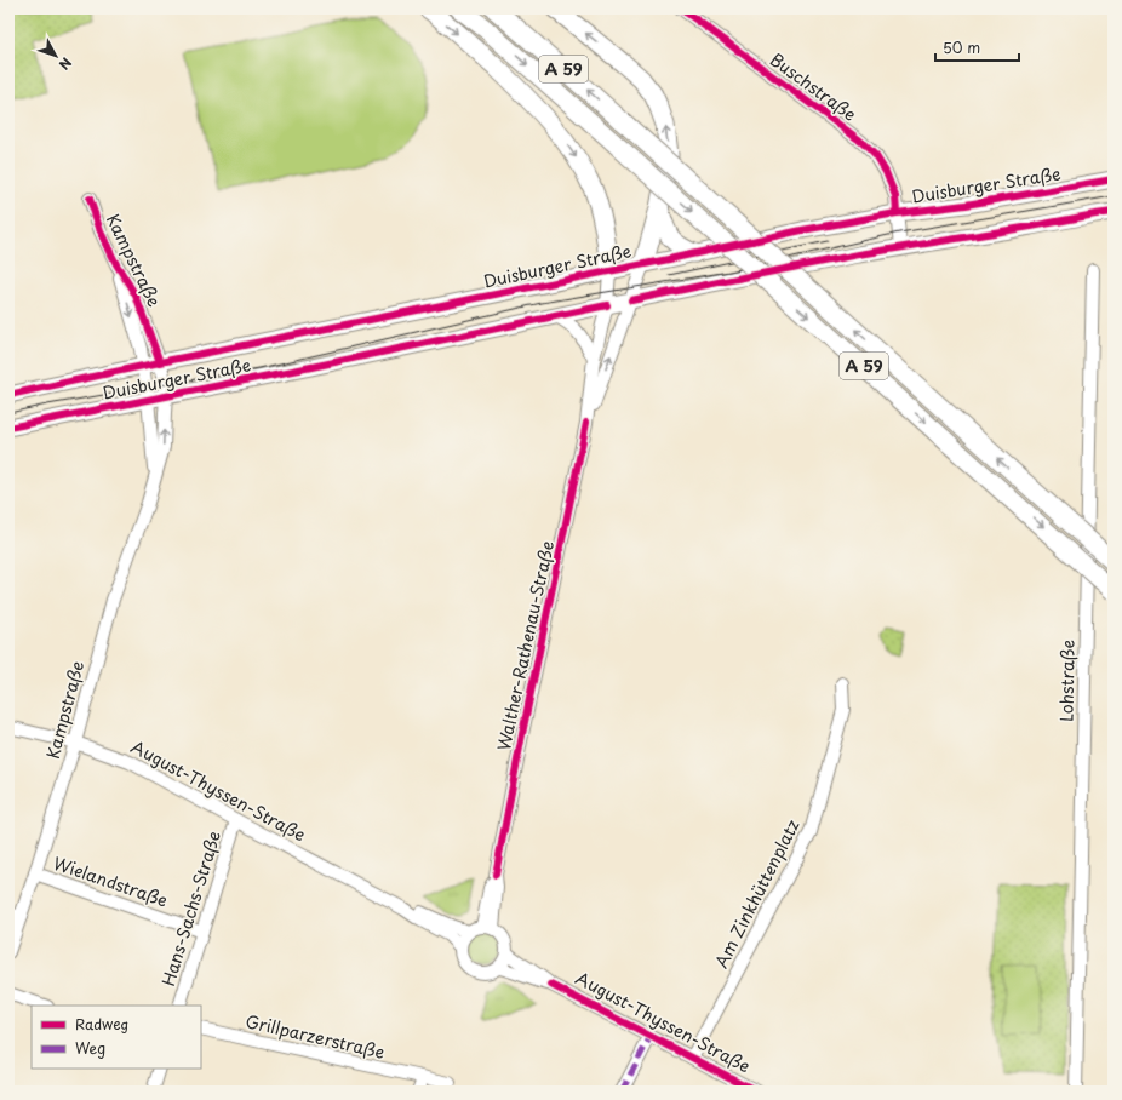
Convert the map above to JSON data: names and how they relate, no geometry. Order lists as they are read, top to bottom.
{
  "streets": {
    "highway": ["A 59"],
    "main road": ["Duisburger Straße"],
    "street": [
      "Buschstraße",
      "Kampstraße",
      "Walther-Rathenau-Straße",
      "Lohstraße",
      "August-Thyssen-Straße",
      "Wielandstraße",
      "Am Zinkhüttenplatz",
      "Hans-Sachs-Straße",
      "Grillparzerstraße"
    ]
  },
  "crossings": [
    ["Buschstraße", "Duisburger Straße"],
    ["Duisburger Straße", "Kampstraße"],
    ["Duisburger Straße", "Walther-Rathenau-Straße"],
    ["Kampstraße", "August-Thyssen-Straße"],
    ["Kampstraße", "Wielandstraße"],
    ["Walther-Rathenau-Straße", "August-Thyssen-Straße"],
    ["August-Thyssen-Straße", "Am Zinkhüttenplatz"],
    ["August-Thyssen-Straße", "Hans-Sachs-Straße"],
    ["Wielandstraße", "Hans-Sachs-Straße"]
  ],
  "legend": ["Radweg", "Weg"],
  "scale_bar": "50 m",
  "north": "bottom right"
}
